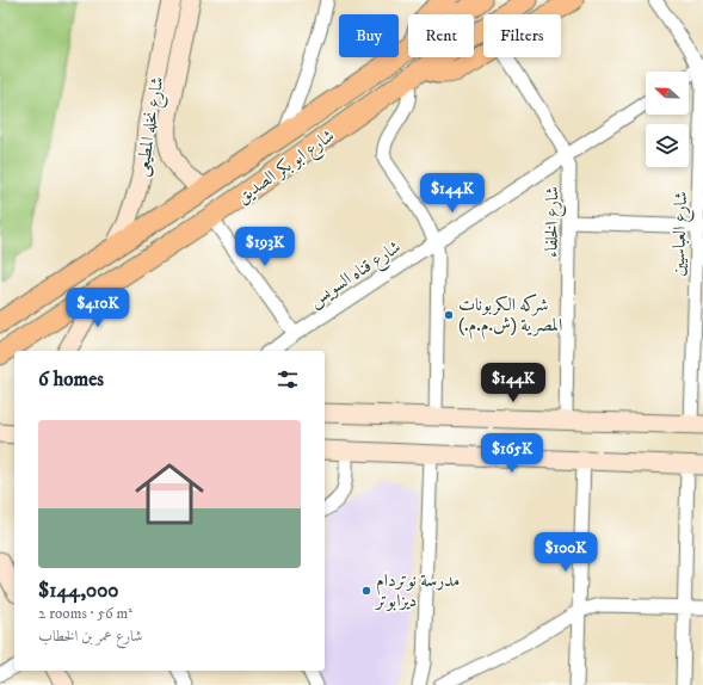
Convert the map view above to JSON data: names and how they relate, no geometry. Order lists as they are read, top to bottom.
{
  "streets": {
    "main road": ["شارع ابو بكر الصديق"],
    "street": [
      "شارع نخله المطيعى",
      "شارع الخلفاء",
      "شارع العباسيين",
      "شارع قناه السويس"
    ]
  },
  "crossings": [
    ["شارع نخله المطيعى", "شارع ابو بكر الصديق"],
    ["شارع الخلفاء", "شارع قناه السويس"]
  ],
  "places": ["شركه الكربونات المصرية (ش.م.م.)", "مدرسة نوتردام ديزابوتر"],
  "north": "left",
  "page": {
    "chip": ["Buy", "Rent", "Filters"],
    "price": [
      "$144K",
      "$193K",
      "$410K",
      "$144K",
      "$165K",
      "$100K"
    ],
    "heading": "6 homes",
    "list": [
      {
        "name": "$144,000",
        "note": "2 rooms · 56 m² · شارع عمر بن الخطاب"
      }
    ]
  }
}
